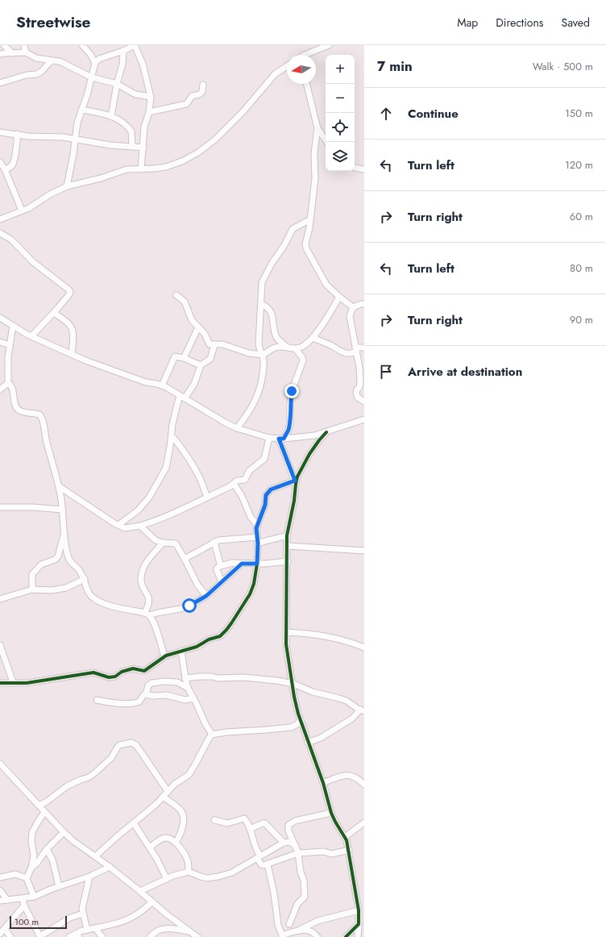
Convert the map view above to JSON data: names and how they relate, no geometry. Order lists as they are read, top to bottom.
{
  "scale_bar": "100 m",
  "north": "left",
  "page": {
    "header": "Streetwise",
    "nav": ["Map", "Directions", "Saved"],
    "heading": ["7 min", "Walk · 500 m"],
    "map_buttons": ["+", "−"],
    "list": [
      ["Continue", "150 m"],
      ["Turn left", "120 m"],
      ["Turn right", "60 m"],
      ["Turn left", "80 m"],
      ["Turn right", "90 m"],
      "Arrive at destination"
    ],
    "scale": "100 m"
  }
}
